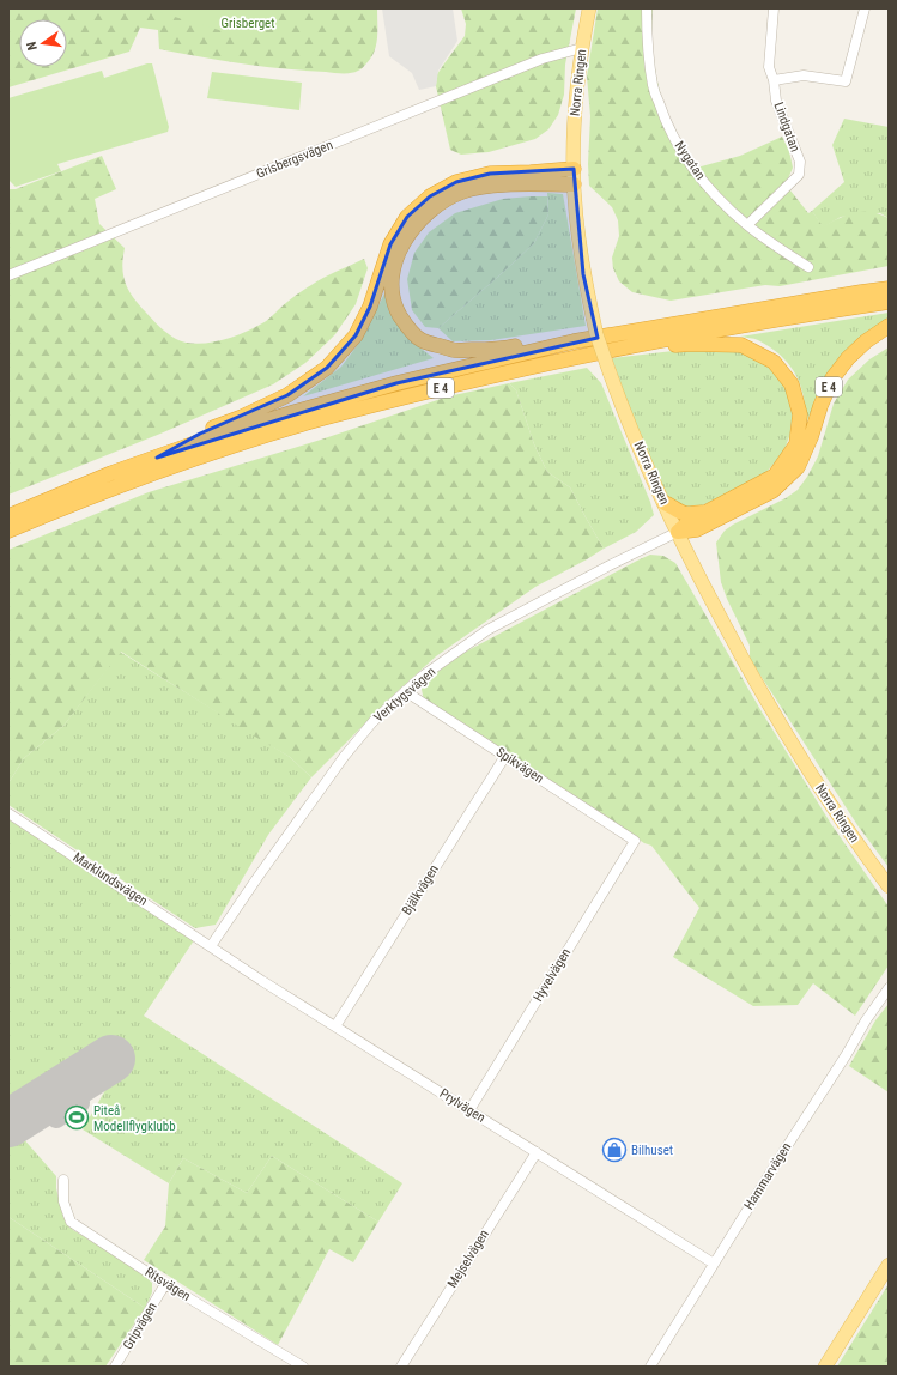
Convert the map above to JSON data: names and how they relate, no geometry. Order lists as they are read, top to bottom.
{
  "streets": {
    "highway": ["E 4"],
    "main road": ["Norra Ringen"],
    "street": [
      "Lindgatan",
      "Grisbergsvägen",
      "Nygatan",
      "Verktygsvägen",
      "Spikvägen",
      "Marklundsvägen",
      "Bjälkvägen",
      "Hyvelvägen",
      "Prylvägen",
      "Hammarvägen",
      "Mejselvägen",
      "Ritsvägen",
      "Gripvägen"
    ]
  },
  "crossings": [
    ["Norra Ringen", "Grisbergsvägen"],
    ["Norra Ringen", "E 4"],
    ["Norra Ringen", "Verktygsvägen"],
    ["Lindgatan", "Nygatan"],
    ["E 4", "Verktygsvägen"],
    ["Verktygsvägen", "Spikvägen"],
    ["Verktygsvägen", "Marklundsvägen"],
    ["Verktygsvägen", "Prylvägen"],
    ["Spikvägen", "Bjälkvägen"],
    ["Spikvägen", "Hyvelvägen"],
    ["Marklundsvägen", "Prylvägen"],
    ["Bjälkvägen", "Prylvägen"],
    ["Hyvelvägen", "Prylvägen"],
    ["Prylvägen", "Hammarvägen"],
    ["Prylvägen", "Mejselvägen"],
    ["Ritsvägen", "Gripvägen"]
  ],
  "parks": ["Grisberget"],
  "places": {
    "sports": ["Piteå Modellflygklubb"],
    "shop": ["Bilhuset"]
  },
  "north": "left"
}
